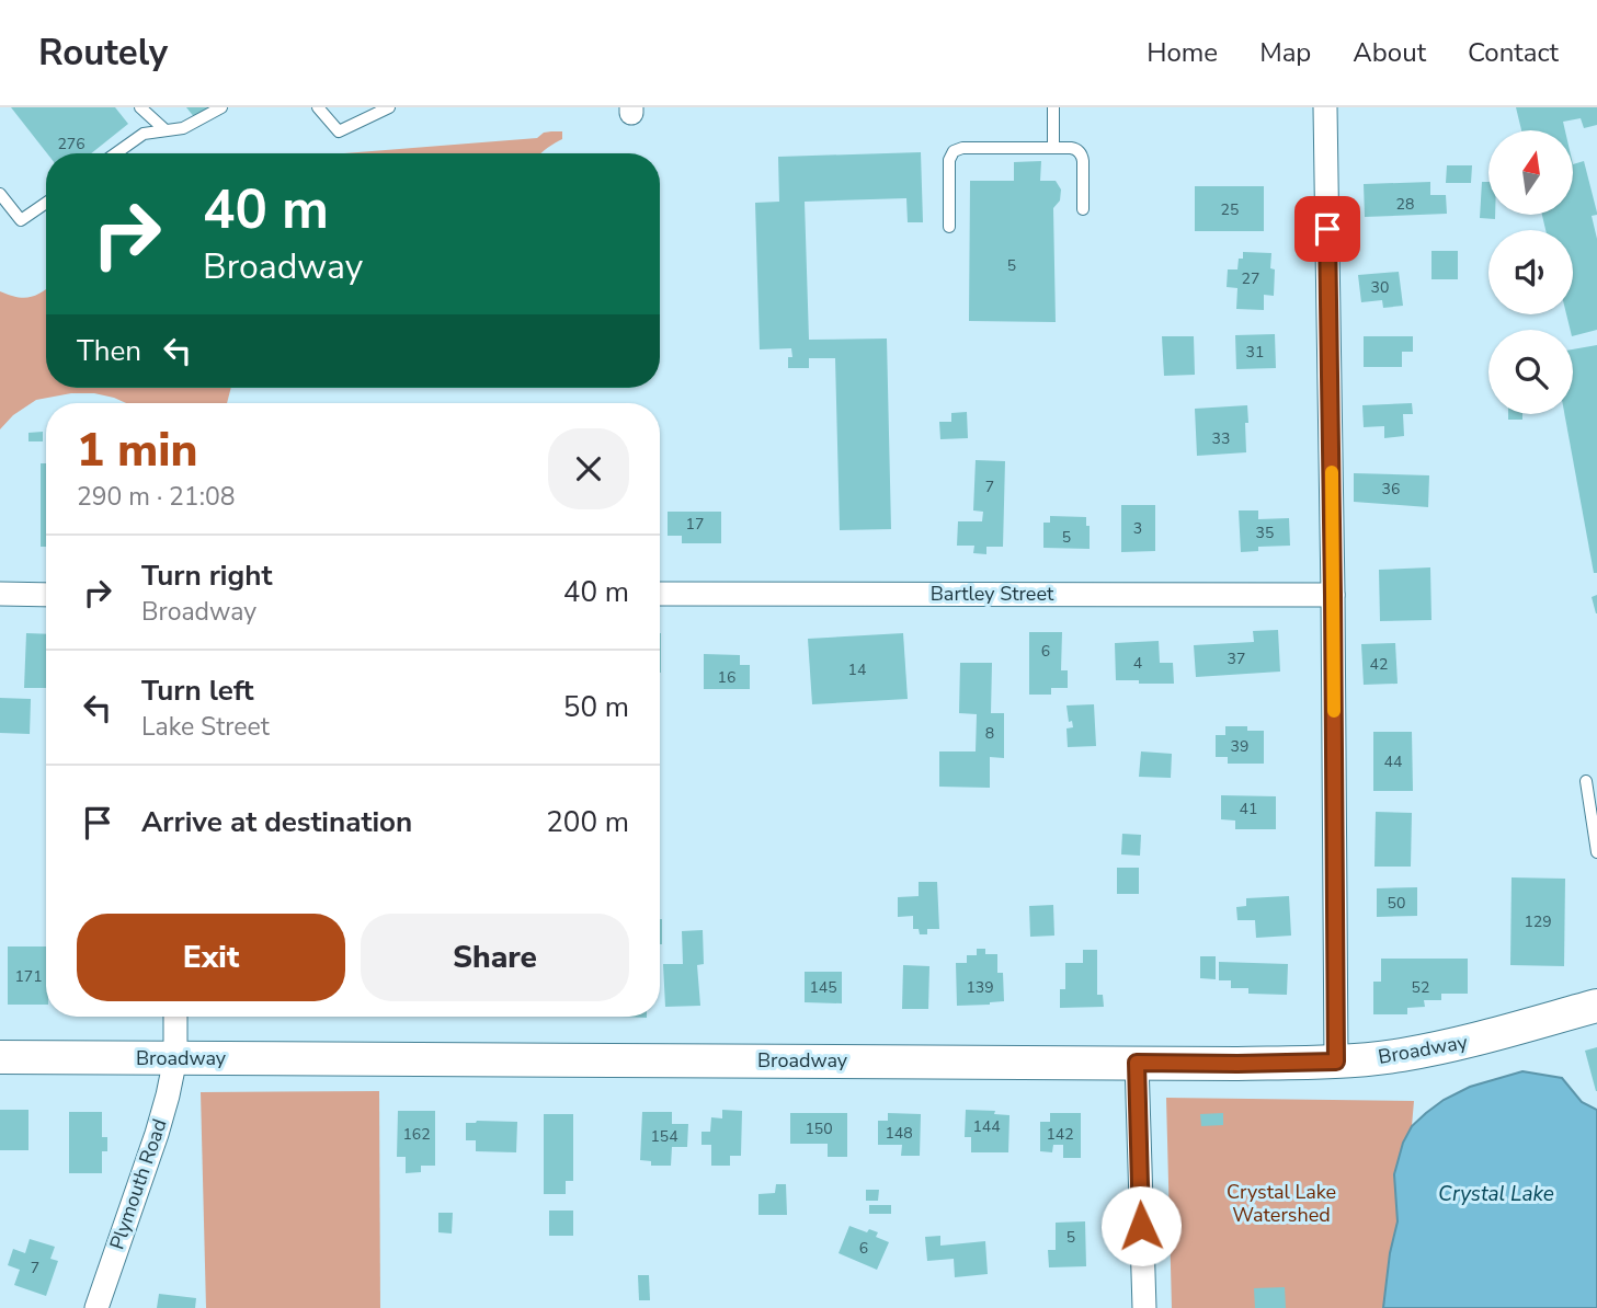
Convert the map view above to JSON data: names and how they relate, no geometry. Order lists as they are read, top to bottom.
{
  "streets": {
    "street": ["Bartley Street", "Broadway", "Plymouth Road"]
  },
  "crossings": [
    ["Broadway", "Plymouth Road"]
  ],
  "water": ["Crystal Lake"],
  "parks": ["Crystal Lake Watershed"],
  "house_numbers": [
    "276",
    "28",
    "25",
    "5",
    "27",
    "30",
    "31",
    "33",
    "7",
    "36",
    "17",
    "3",
    "35",
    "5",
    "6",
    "37",
    "4",
    "42",
    "14",
    "16",
    "8",
    "39",
    "44",
    "41",
    "50",
    "129",
    "171",
    "145",
    "139",
    "52",
    "144",
    "150",
    "148",
    "162",
    "142",
    "154",
    "5",
    "6",
    "7"
  ],
  "north": "top",
  "page": {
    "header": "Routely",
    "nav": [
      "Home",
      "Map",
      "About",
      "Contact"
    ],
    "turn": ["40 m", "Broadway"],
    "then": "Then",
    "heading": ["1 min", "290 m · 21:08"],
    "list": [
      {
        "name": "Turn right",
        "note": "Broadway",
        "value": "40 m"
      },
      {
        "name": "Turn left",
        "note": "Lake Street",
        "value": "50 m"
      },
      {
        "name": "Arrive at destination",
        "value": "200 m"
      }
    ],
    "buttons": ["Exit", "Share"]
  }
}
